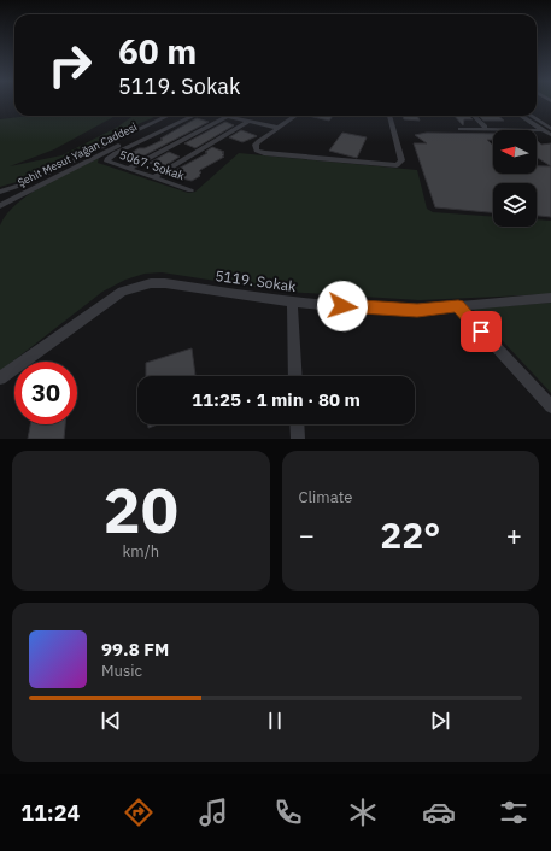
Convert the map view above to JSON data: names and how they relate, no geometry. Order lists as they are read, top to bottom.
{
  "streets": {
    "street": ["Şehit Mesut Yağan Caddesi", "5067. Sokak", "5119. Sokak"]
  },
  "north": "left",
  "page": {
    "turn": ["60 m", "5119. Sokak"],
    "limit": "30",
    "trip": "11:25 · 1 min · 80 m",
    "tile": [
      ["20", "km/h"],
      "Climate"
    ],
    "heat": ["−", "22°", "+"],
    "song": ["99.8 FM", "Music"],
    "tabs": "11:24"
  }
}
